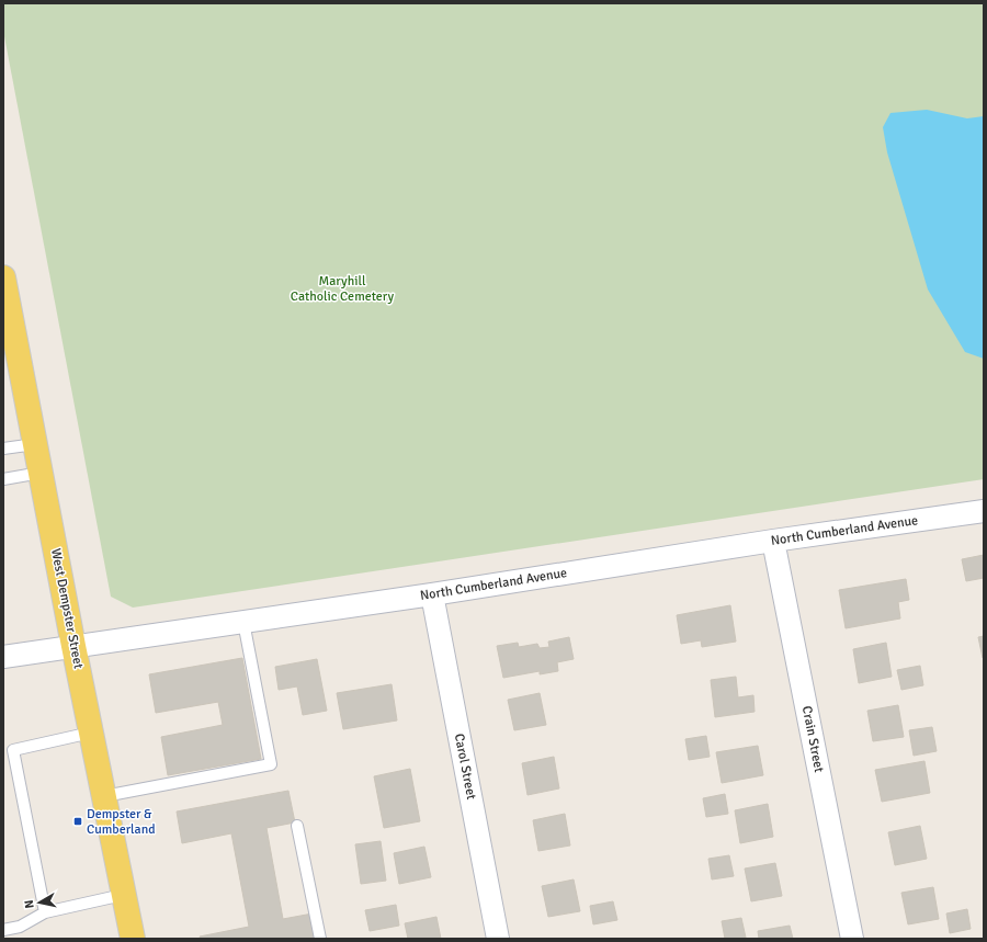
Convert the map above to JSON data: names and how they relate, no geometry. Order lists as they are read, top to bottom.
{
  "streets": {
    "main road": ["West Dempster Street"],
    "street": ["North Cumberland Avenue", "Crain Street", "Carol Street"]
  },
  "crossings": [
    ["North Cumberland Avenue", "West Dempster Street"],
    ["North Cumberland Avenue", "Crain Street"],
    ["North Cumberland Avenue", "Carol Street"]
  ],
  "parks": ["Maryhill Catholic Cemetery"],
  "places": {
    "transit": ["Dempster & Cumberland"]
  },
  "north": "left"
}
